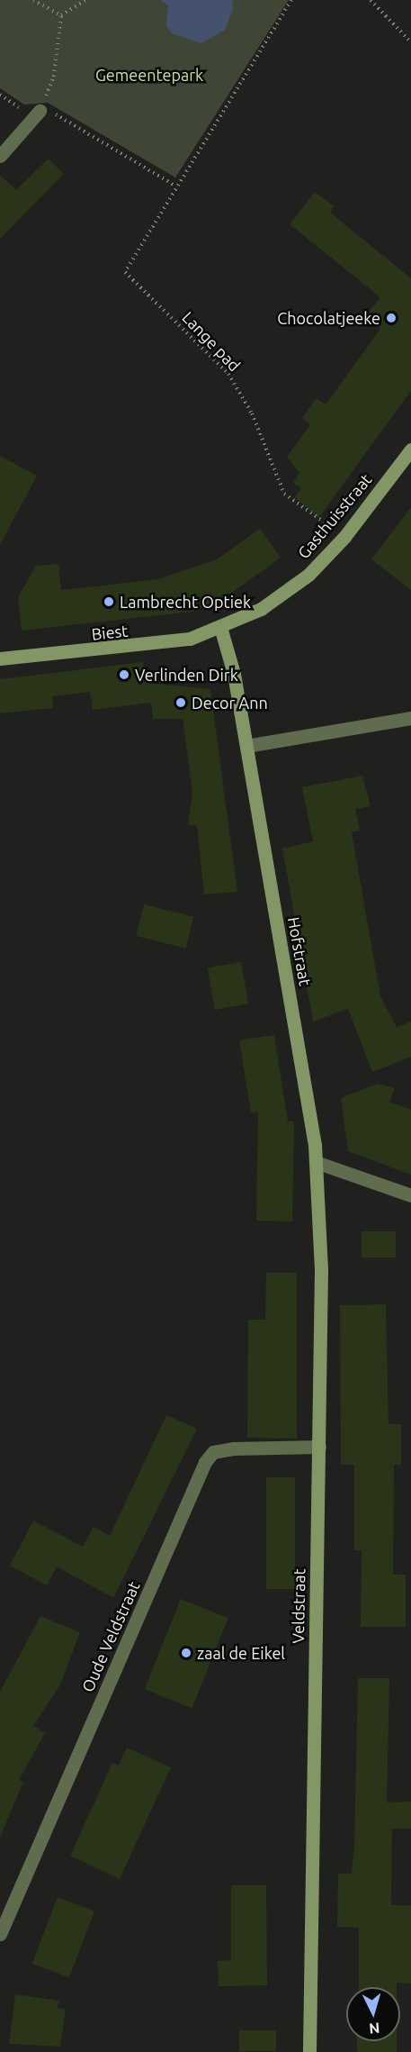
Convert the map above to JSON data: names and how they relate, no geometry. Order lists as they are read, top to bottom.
{
  "streets": {
    "street": [
      "Gasthuisstraat",
      "Biest",
      "Hofstraat",
      "Veldstraat",
      "Oude Veldstraat"
    ],
    "path": ["Lange pad"]
  },
  "crossings": [
    ["Lange pad", "Gasthuisstraat"],
    ["Gasthuisstraat", "Biest"],
    ["Gasthuisstraat", "Hofstraat"],
    ["Biest", "Hofstraat"],
    ["Hofstraat", "Veldstraat"],
    ["Veldstraat", "Oude Veldstraat"]
  ],
  "parks": ["Gemeentepark"],
  "places": [
    "Chocolatjeeke",
    "Lambrecht Optiek",
    "Verlinden Dirk",
    "Decor Ann",
    "zaal de Eikel"
  ],
  "north": "bottom"
}
